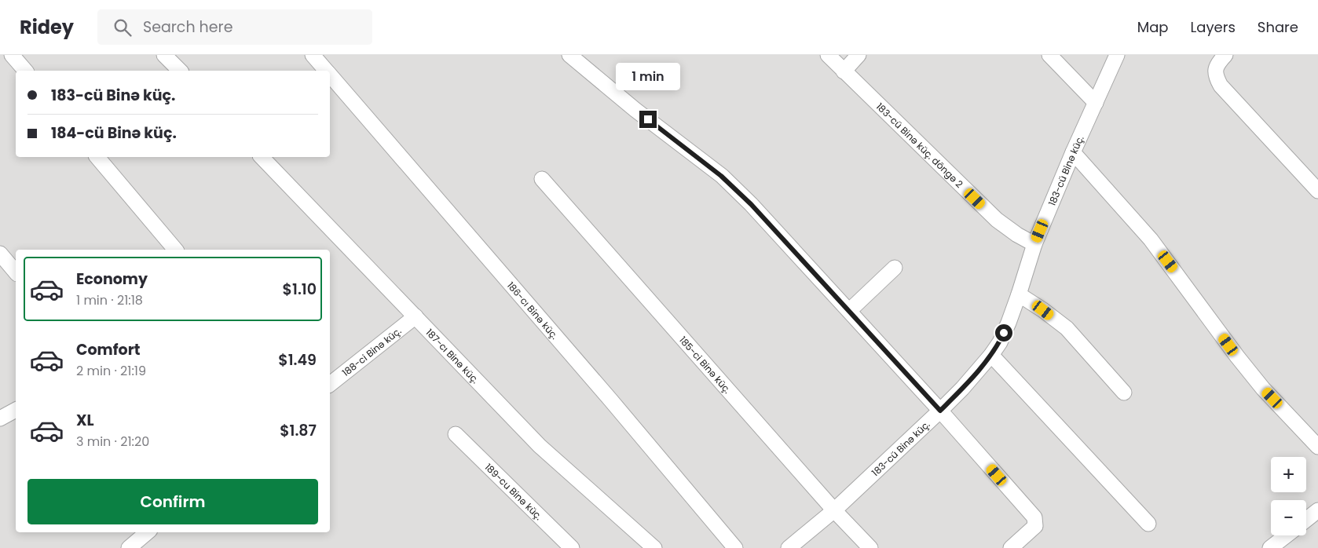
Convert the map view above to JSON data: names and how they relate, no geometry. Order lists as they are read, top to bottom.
{
  "streets": {
    "street": [
      "183-cü Binə küç. döngə 2",
      "183-cü Binə küç.",
      "186-cı Binə küç.",
      "188-ci Binə küç.",
      "187-cı Binə küç.",
      "185-ci Binə küç.",
      "189-cu Binə küç."
    ]
  },
  "crossings": [
    ["183-cü Binə küç. döngə 2", "183-cü Binə küç."],
    ["183-cü Binə küç.", "185-ci Binə küç."],
    ["188-ci Binə küç.", "187-cı Binə küç."]
  ],
  "page": {
    "header": "Ridey",
    "search": "Search here",
    "nav": ["Map", "Layers", "Share"],
    "bubble": "1 min",
    "banner": ["183-cü Binə küç.", "184-cü Binə küç."],
    "list": [
      {
        "name": "Economy",
        "note": "1 min · 21:18",
        "value": "$1.10"
      },
      {
        "name": "Comfort",
        "note": "2 min · 21:19",
        "value": "$1.49"
      },
      {
        "name": "XL",
        "note": "3 min · 21:20",
        "value": "$1.87"
      }
    ],
    "map_buttons": ["+", "−"],
    "buttons": "Confirm"
  }
}
